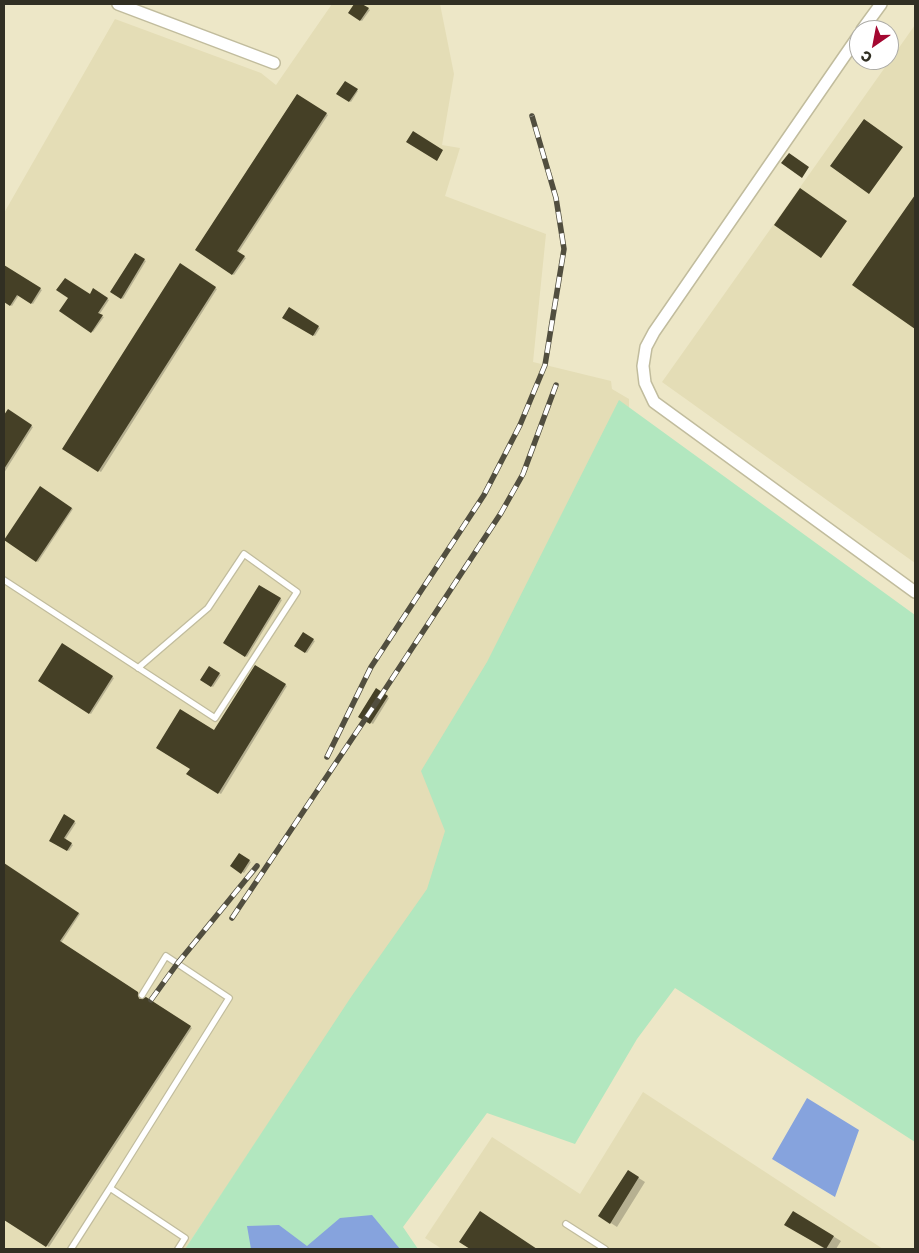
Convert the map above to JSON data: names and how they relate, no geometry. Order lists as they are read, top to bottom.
{
  "north": "bottom left"
}
